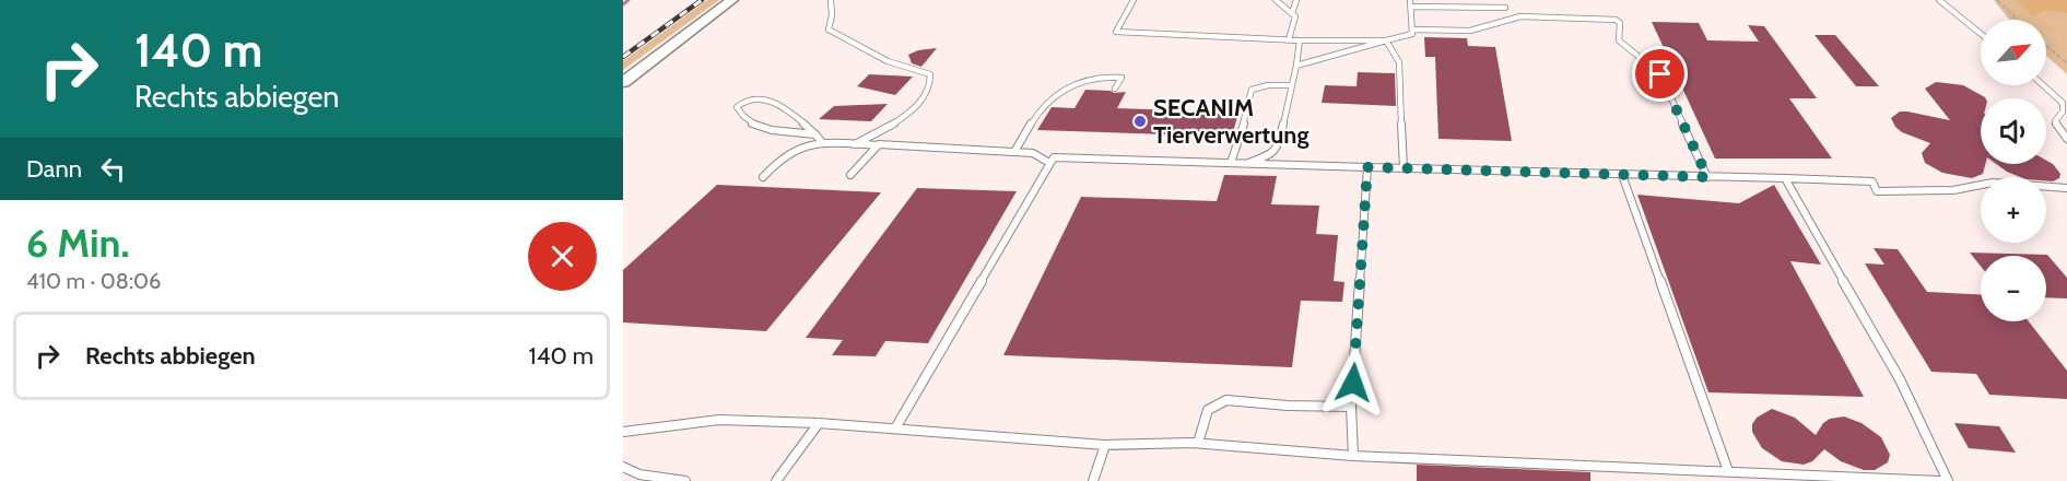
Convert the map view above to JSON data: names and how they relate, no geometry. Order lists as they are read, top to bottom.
{
  "places": ["SECANIM Tierverwertung"],
  "north": "top right",
  "page": {
    "turn": ["140 m", "Rechts abbiegen"],
    "map_buttons": ["+", "−"],
    "then": "Dann",
    "heading": ["6 Min.", "410 m · 08:06"],
    "list": [
      {
        "name": "Rechts abbiegen",
        "value": "140 m"
      }
    ]
  }
}
